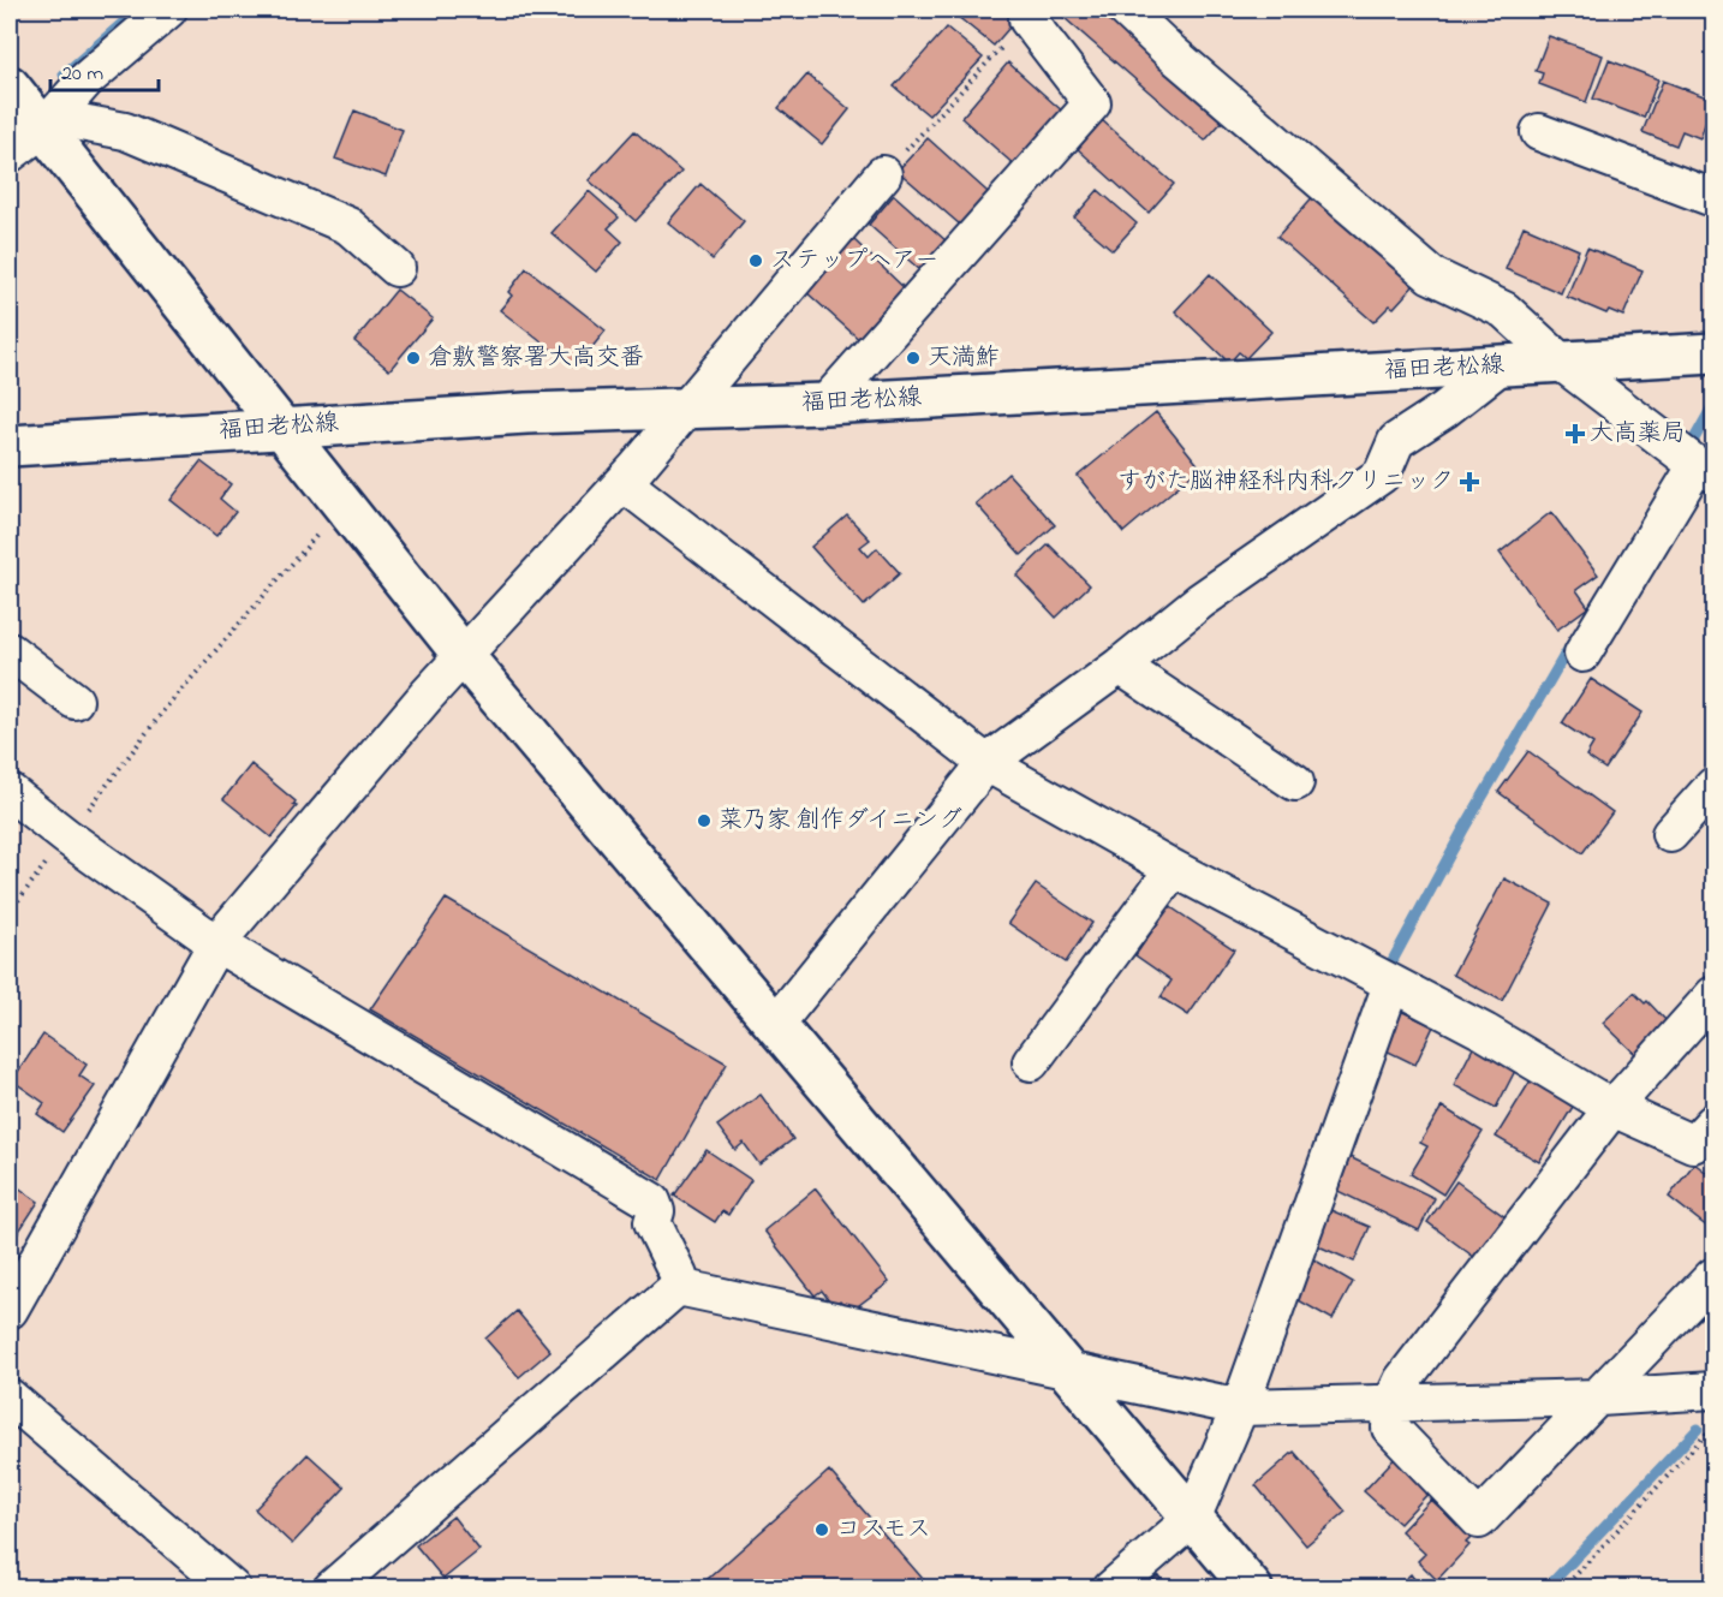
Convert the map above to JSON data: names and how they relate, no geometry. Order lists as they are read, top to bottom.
{
  "streets": {
    "street": ["福田老松線"]
  },
  "places": {
    "other": [
      "ステップヘアー",
      "倉敷警察署大高交番",
      "天満鮓",
      "菜乃家 創作ダイニング",
      "コスモス"
    ],
    "health": ["大高薬局", "すがた脳神経科内科クリニック"]
  },
  "scale_bar": "20 m"
}
